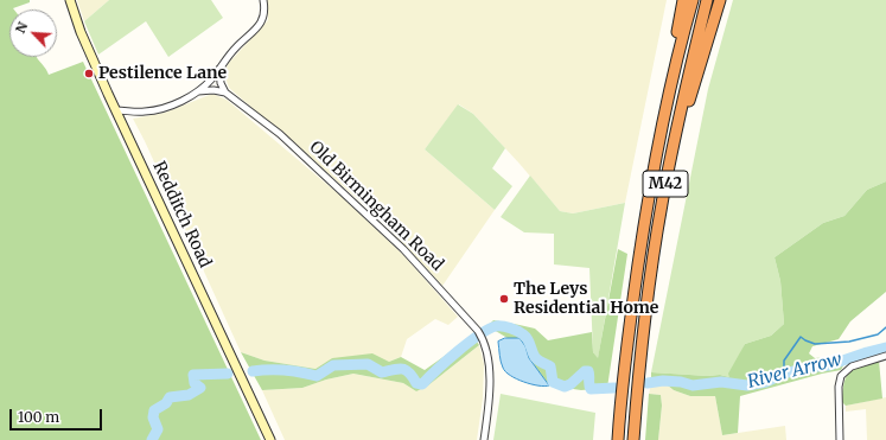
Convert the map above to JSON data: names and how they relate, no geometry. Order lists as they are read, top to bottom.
{
  "streets": {
    "highway": ["M42"],
    "main road": ["Redditch Road"],
    "street": ["Old Birmingham Road"]
  },
  "water": ["River Arrow"],
  "places": ["Pestilence Lane", "The Leys Residential Home"],
  "scale_bar": "100 m",
  "north": "top left"
}
